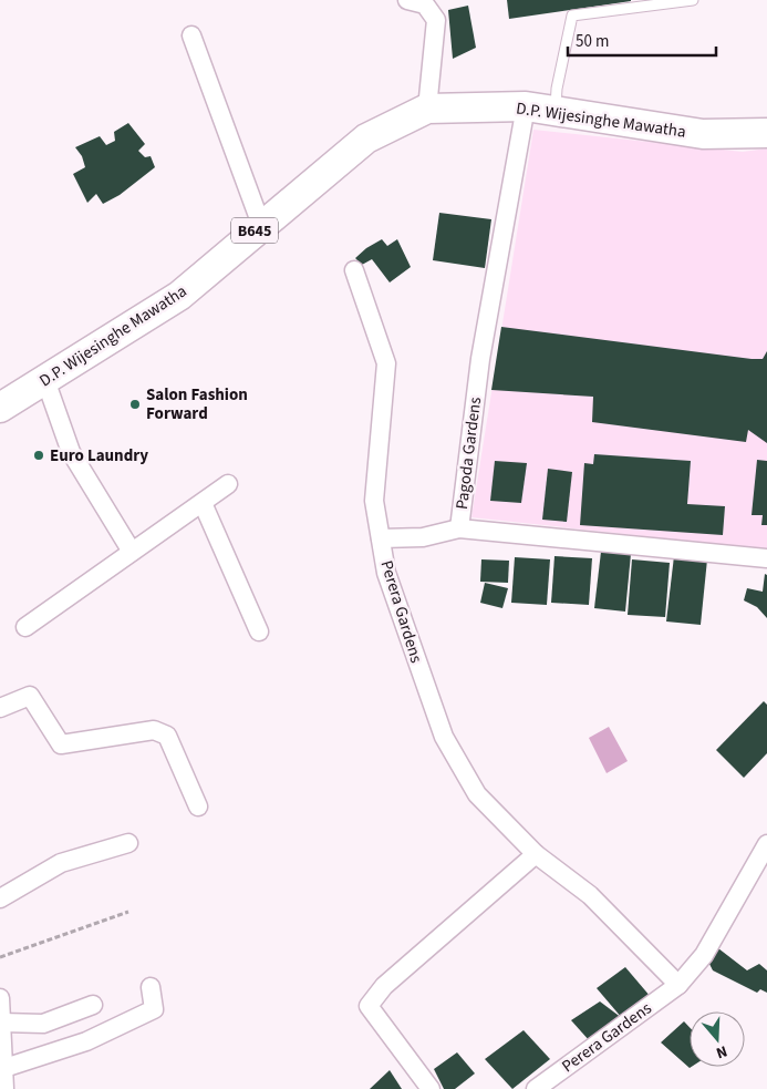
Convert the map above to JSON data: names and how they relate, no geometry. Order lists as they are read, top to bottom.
{
  "streets": {
    "main road": ["D.P. Wijesinghe Mawatha", "B645"],
    "street": ["Pagoda Gardens", "Perera Gardens"]
  },
  "crossings": [
    ["D.P. Wijesinghe Mawatha", "Pagoda Gardens"]
  ],
  "places": ["Salon Fashion Forward", "Euro Laundry"],
  "scale_bar": "50 m",
  "north": "bottom"
}
